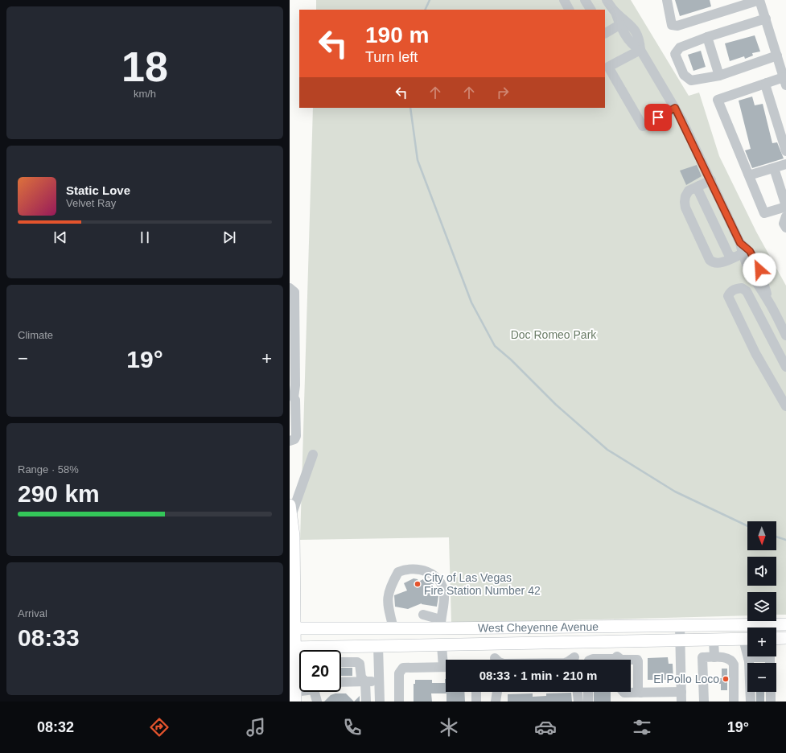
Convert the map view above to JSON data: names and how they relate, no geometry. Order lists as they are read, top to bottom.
{
  "streets": {
    "main road": ["West Cheyenne Avenue"]
  },
  "parks": ["Doc Romeo Park"],
  "places": ["City of Las Vegas Fire Station Number 42", "El Pollo Loco"],
  "north": "bottom",
  "page": {
    "tile": [
      ["18", "km/h"],
      "Climate",
      ["Range · 58%", "290 km"],
      ["Arrival", "08:33"]
    ],
    "turn": ["190 m", "Turn left"],
    "song": ["Static Love", "Velvet Ray"],
    "heat": ["−", "19°", "+"],
    "map_buttons": ["+", "−"],
    "limit": "20",
    "trip": "08:33 · 1 min · 210 m",
    "tabs": ["08:32", "19°"]
  }
}
